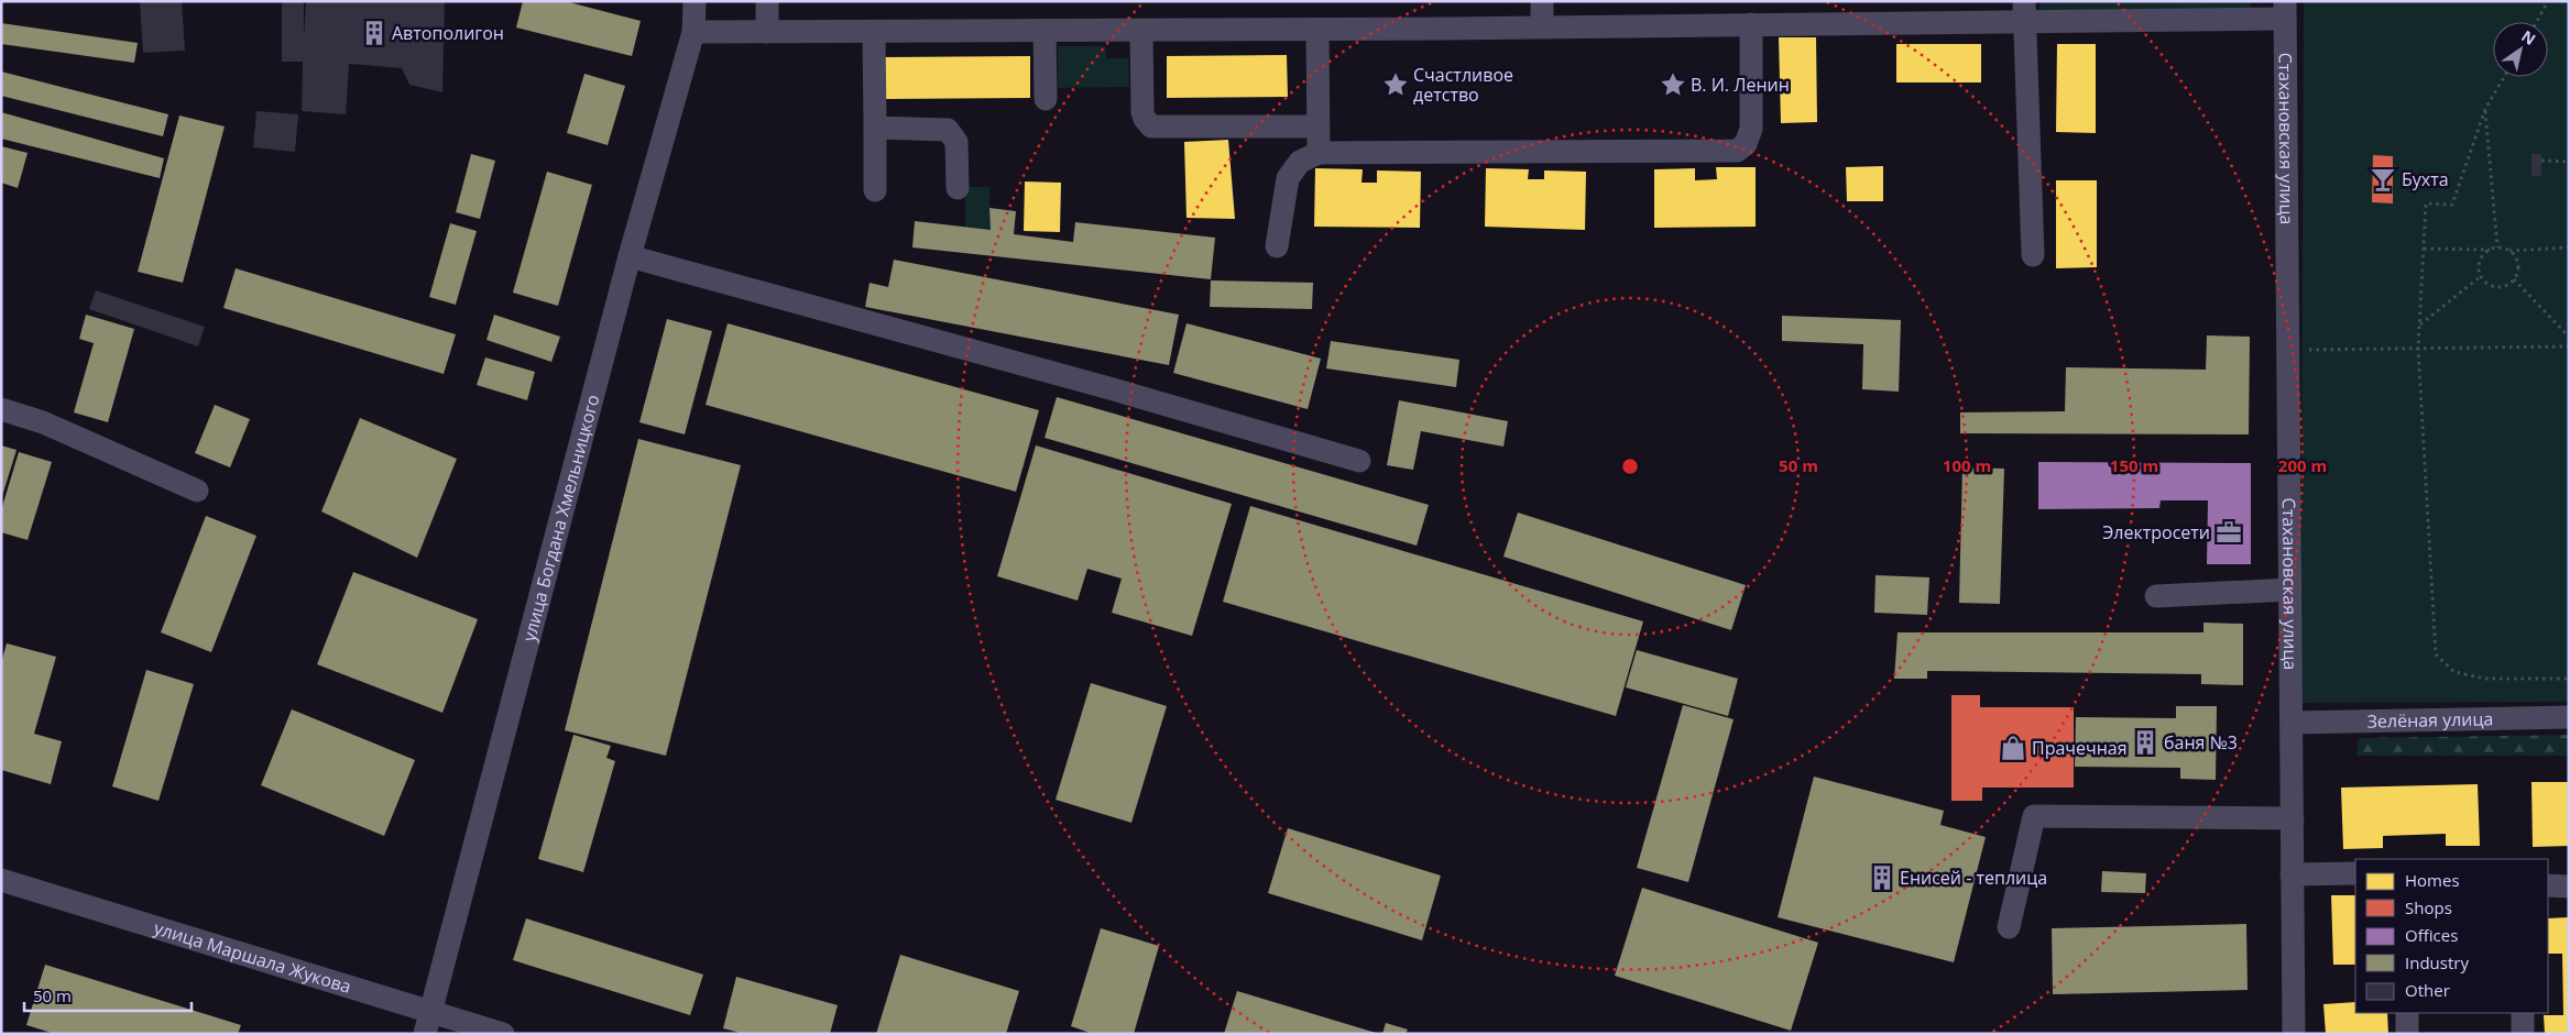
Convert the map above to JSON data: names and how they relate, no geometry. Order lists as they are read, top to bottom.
{
  "streets": {
    "street": [
      "Стахановская улица",
      "улица Богдана Хмельницкого",
      "Зелёная улица",
      "улица Маршала Жукова"
    ]
  },
  "crossings": [
    ["Стахановская улица", "Зелёная улица"],
    ["улица Богдана Хмельницкого", "улица Маршала Жукова"]
  ],
  "places": {
    "building": ["Автополигон", "баня №3", "Енисей - теплица"],
    "place": ["Счастливое детство", "В. И. Ленин"],
    "bar": ["Бухта"],
    "office": ["Электросети"],
    "shop": ["Прачечная"]
  },
  "legend": [
    "Homes",
    "Shops",
    "Offices",
    "Industry",
    "Other"
  ],
  "scale_bar": "50 m",
  "north": "top right",
  "rings": [
    "50 m",
    "100 m",
    "150 m",
    "200 m"
  ]
}
